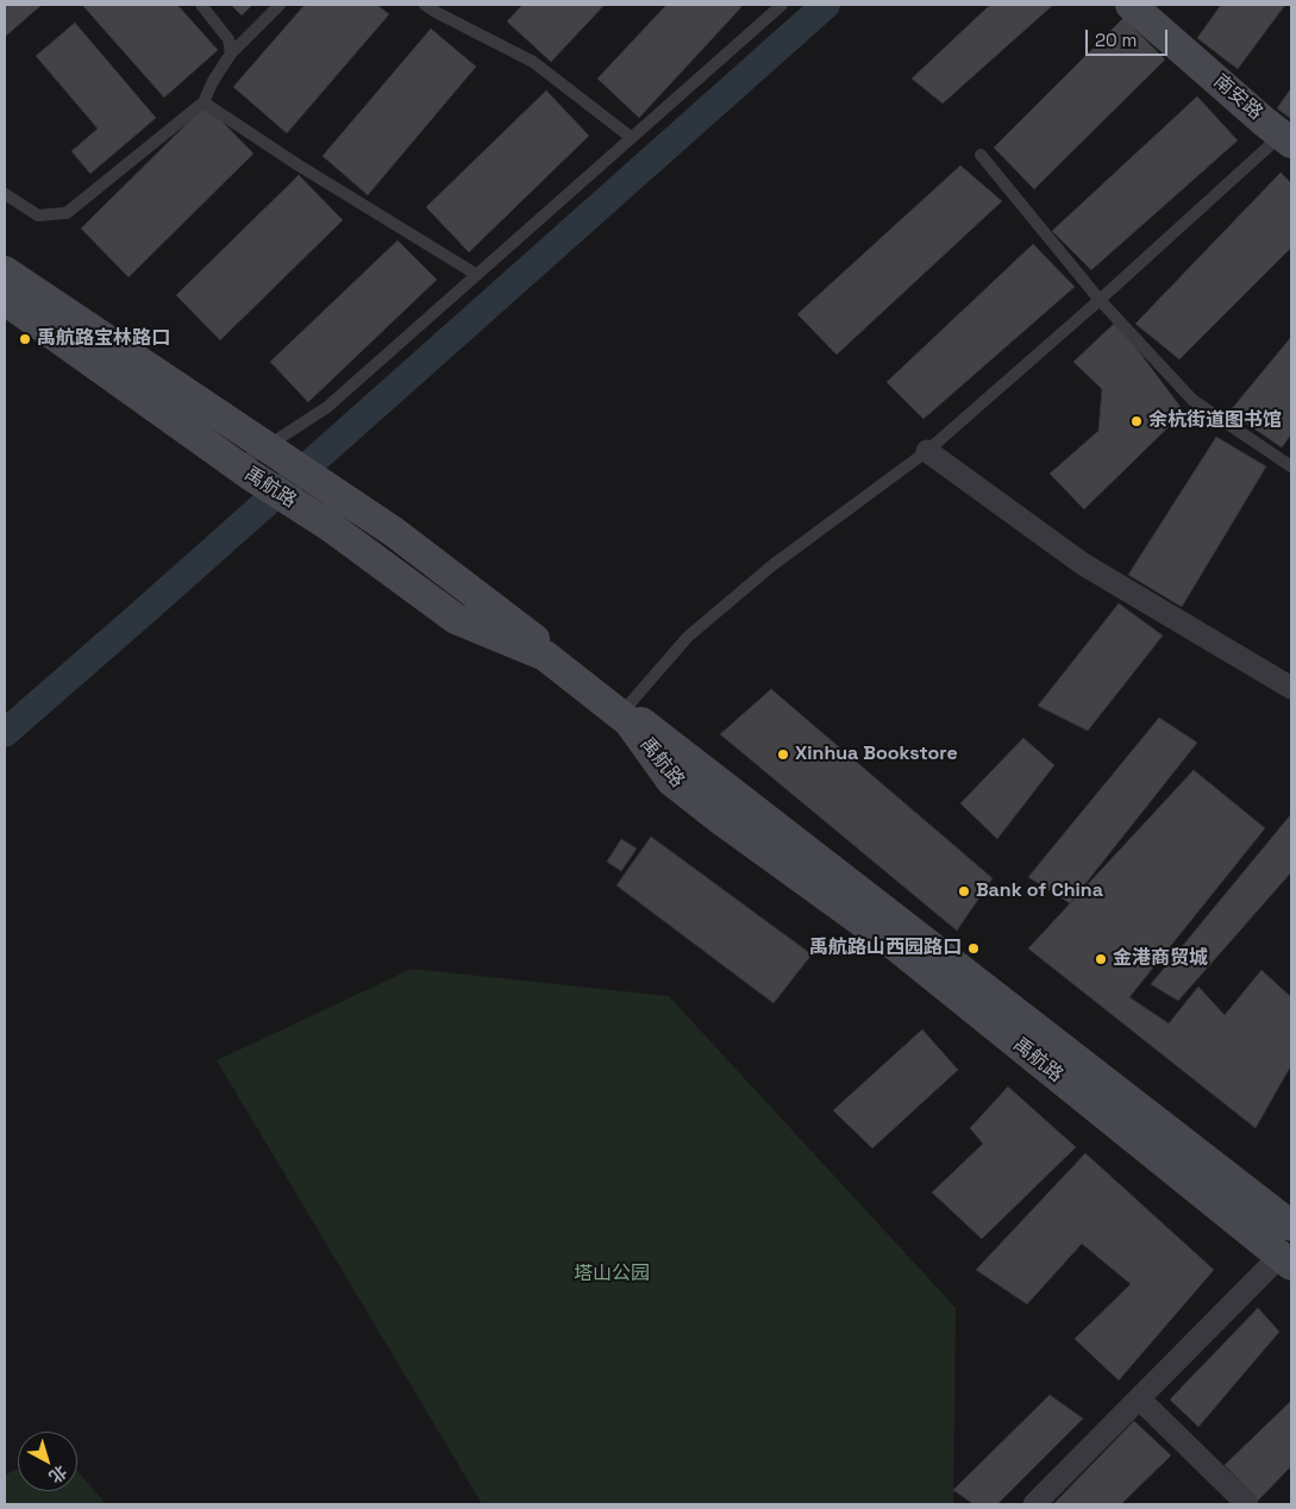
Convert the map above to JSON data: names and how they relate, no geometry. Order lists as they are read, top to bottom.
{
  "streets": {
    "main road": ["南安路", "禹航路"]
  },
  "parks": ["塔山公园"],
  "places": [
    "禹航路宝林路口",
    "余杭街道图书馆",
    "Xinhua Bookstore",
    "Bank of China",
    "禹航路山西园路口",
    "金港商贸城"
  ],
  "scale_bar": "20 m",
  "north": "bottom right"
}
